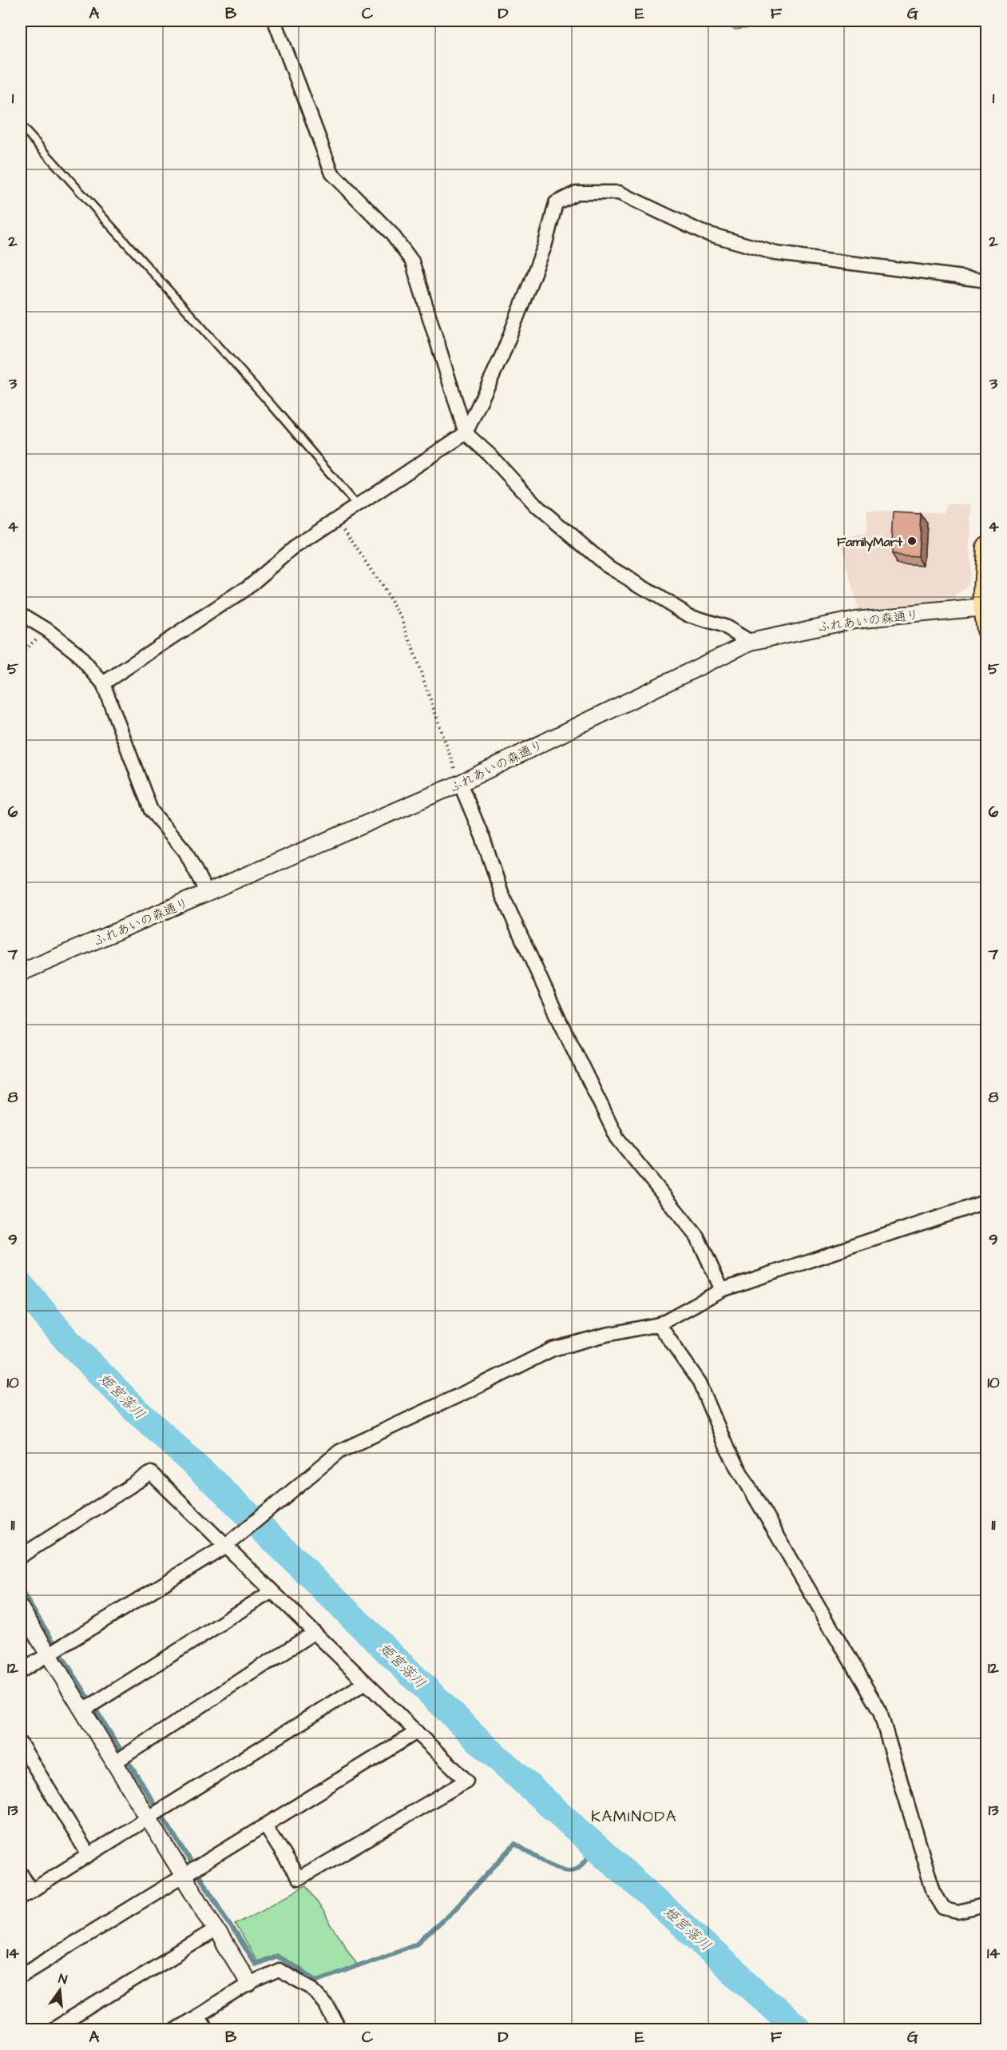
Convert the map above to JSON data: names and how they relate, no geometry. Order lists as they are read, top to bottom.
{
  "streets": {
    "street": ["ふれあいの森通り"]
  },
  "districts": ["KAMINODA"],
  "water": ["姫宮落川"],
  "places": ["FamilyMart"],
  "north": "top",
  "grid": {
    "columns": [
      "A",
      "B",
      "C",
      "D",
      "E",
      "F",
      "G"
    ],
    "rows": [
      "1",
      "2",
      "3",
      "4",
      "5",
      "6",
      "7",
      "8",
      "9",
      "10",
      "11",
      "12",
      "13",
      "14"
    ]
  }
}
